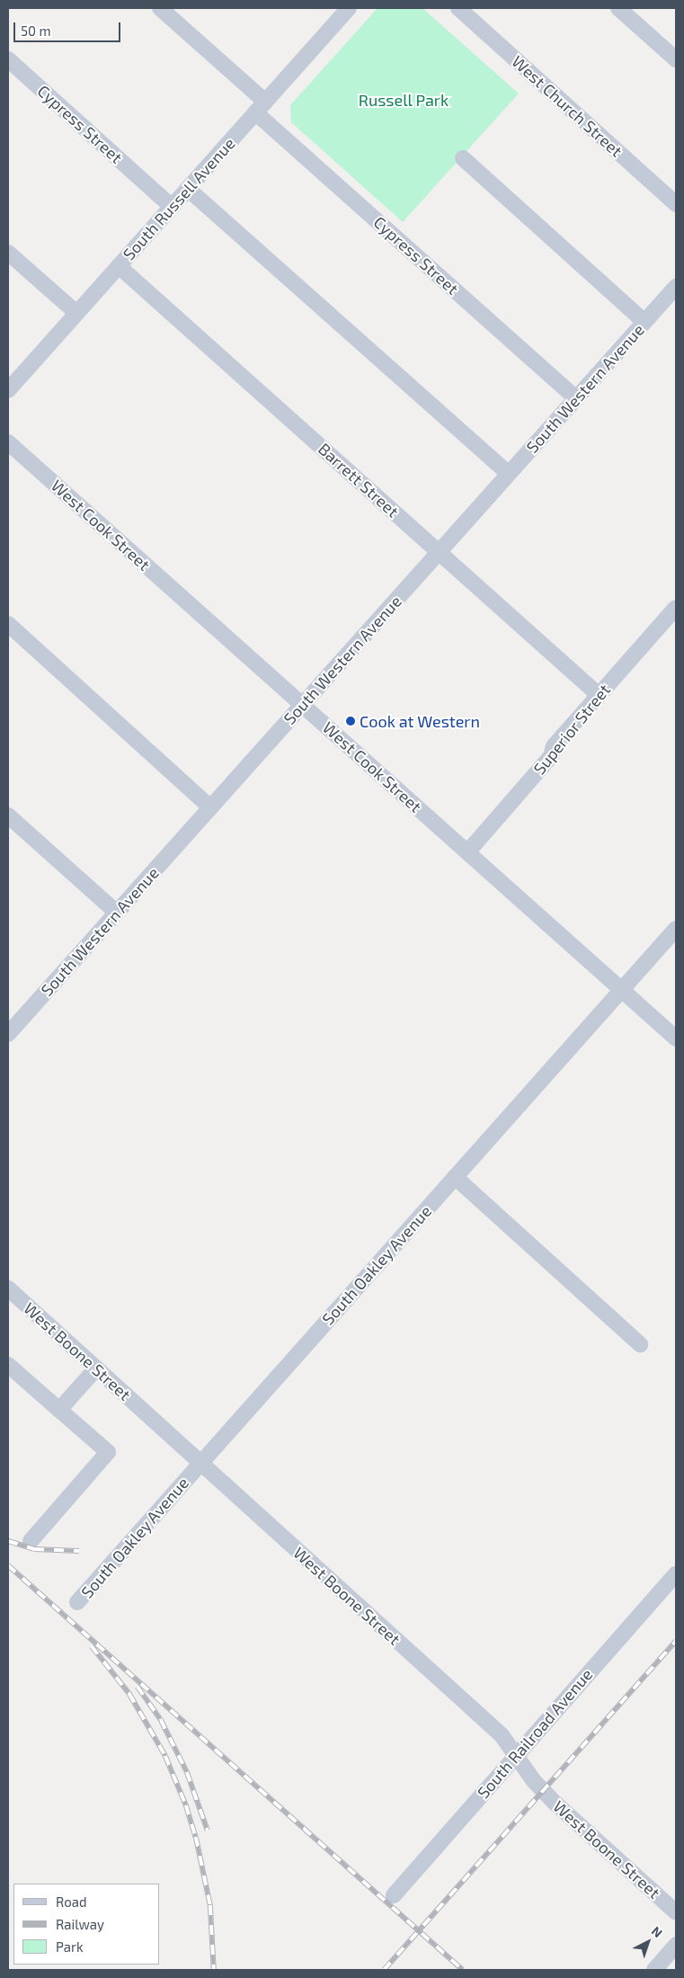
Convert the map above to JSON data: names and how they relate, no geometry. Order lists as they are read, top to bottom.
{
  "streets": {
    "street": [
      "West Church Street",
      "Cypress Street",
      "South Russell Avenue",
      "South Western Avenue",
      "Barrett Street",
      "West Cook Street",
      "Superior Street",
      "South Oakley Avenue",
      "West Boone Street",
      "South Railroad Avenue"
    ]
  },
  "crossings": [
    ["Cypress Street", "South Russell Avenue"],
    ["Cypress Street", "South Western Avenue"],
    ["South Russell Avenue", "Barrett Street"],
    ["South Western Avenue", "Barrett Street"],
    ["South Western Avenue", "West Cook Street"],
    ["Barrett Street", "Superior Street"],
    ["West Cook Street", "Superior Street"],
    ["West Cook Street", "South Oakley Avenue"],
    ["South Oakley Avenue", "West Boone Street"],
    ["West Boone Street", "South Railroad Avenue"]
  ],
  "parks": ["Russell Park"],
  "places": ["Cook at Western"],
  "legend": ["Road", "Railway", "Park"],
  "scale_bar": "50 m",
  "north": "top right"
}
